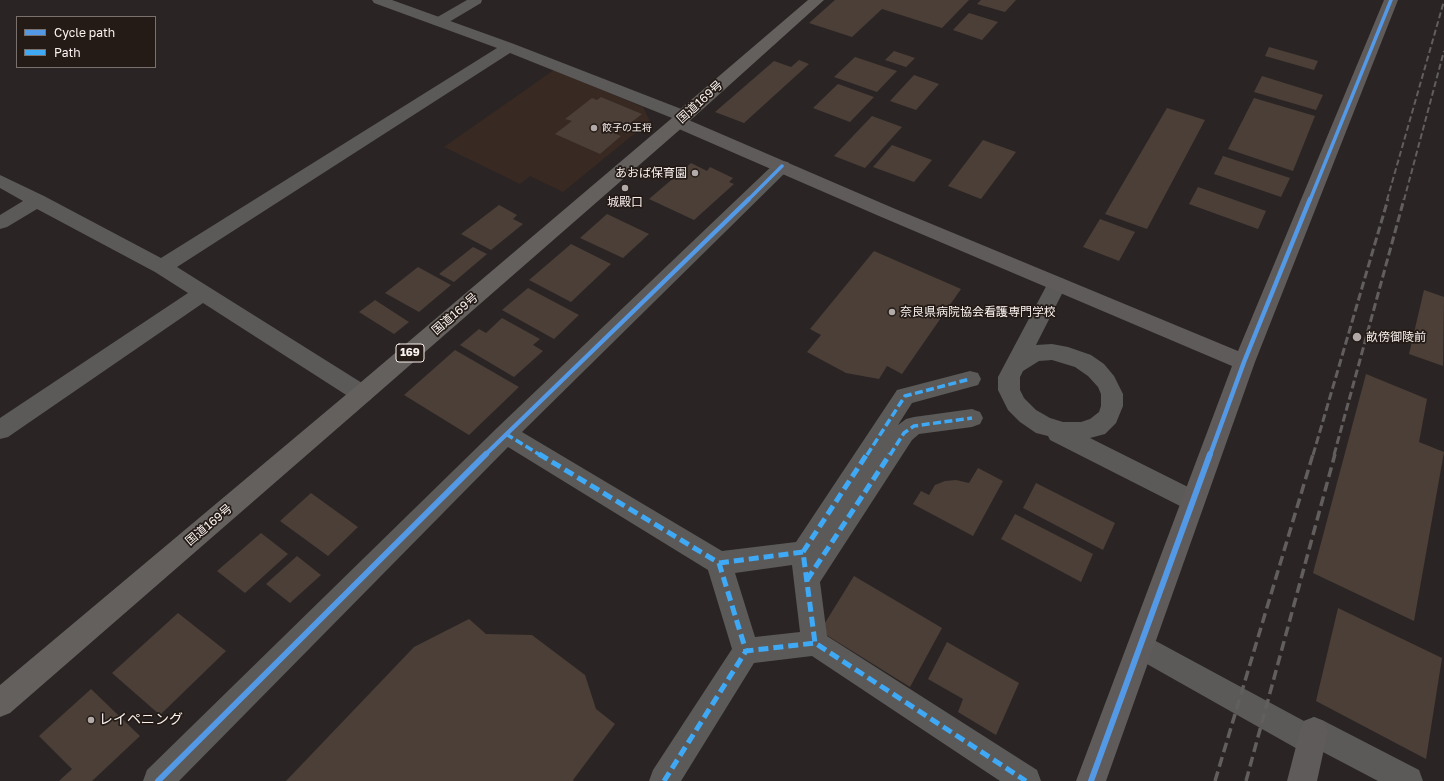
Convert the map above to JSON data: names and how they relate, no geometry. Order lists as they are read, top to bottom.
{
  "streets": {
    "highway": ["国道169号", "169"]
  },
  "places": [
    "餃子の王将",
    "あおば保育園",
    "城殿口",
    "奈良県病院協会看護専門学校",
    "畝傍御陵前",
    "レイペニング"
  ],
  "legend": ["Cycle path", "Path"]
}
